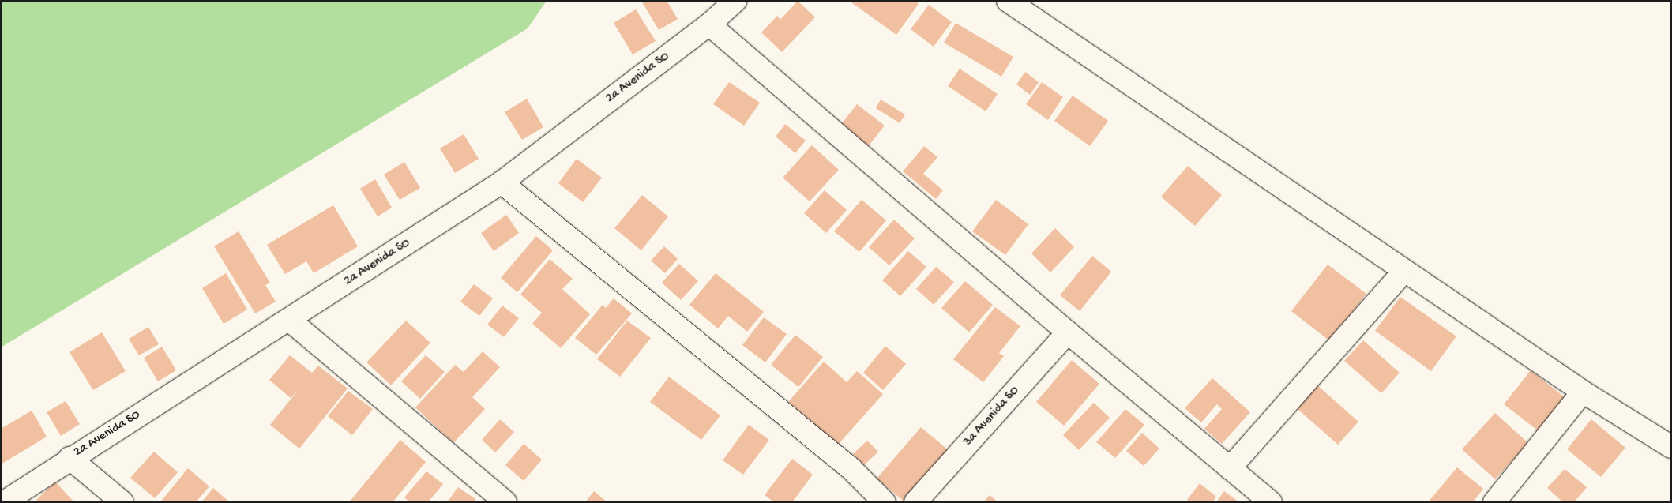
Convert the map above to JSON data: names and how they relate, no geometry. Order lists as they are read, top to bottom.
{
  "streets": {
    "street": ["2a Avenida SO", "3a Avenida SO"]
  }
}
